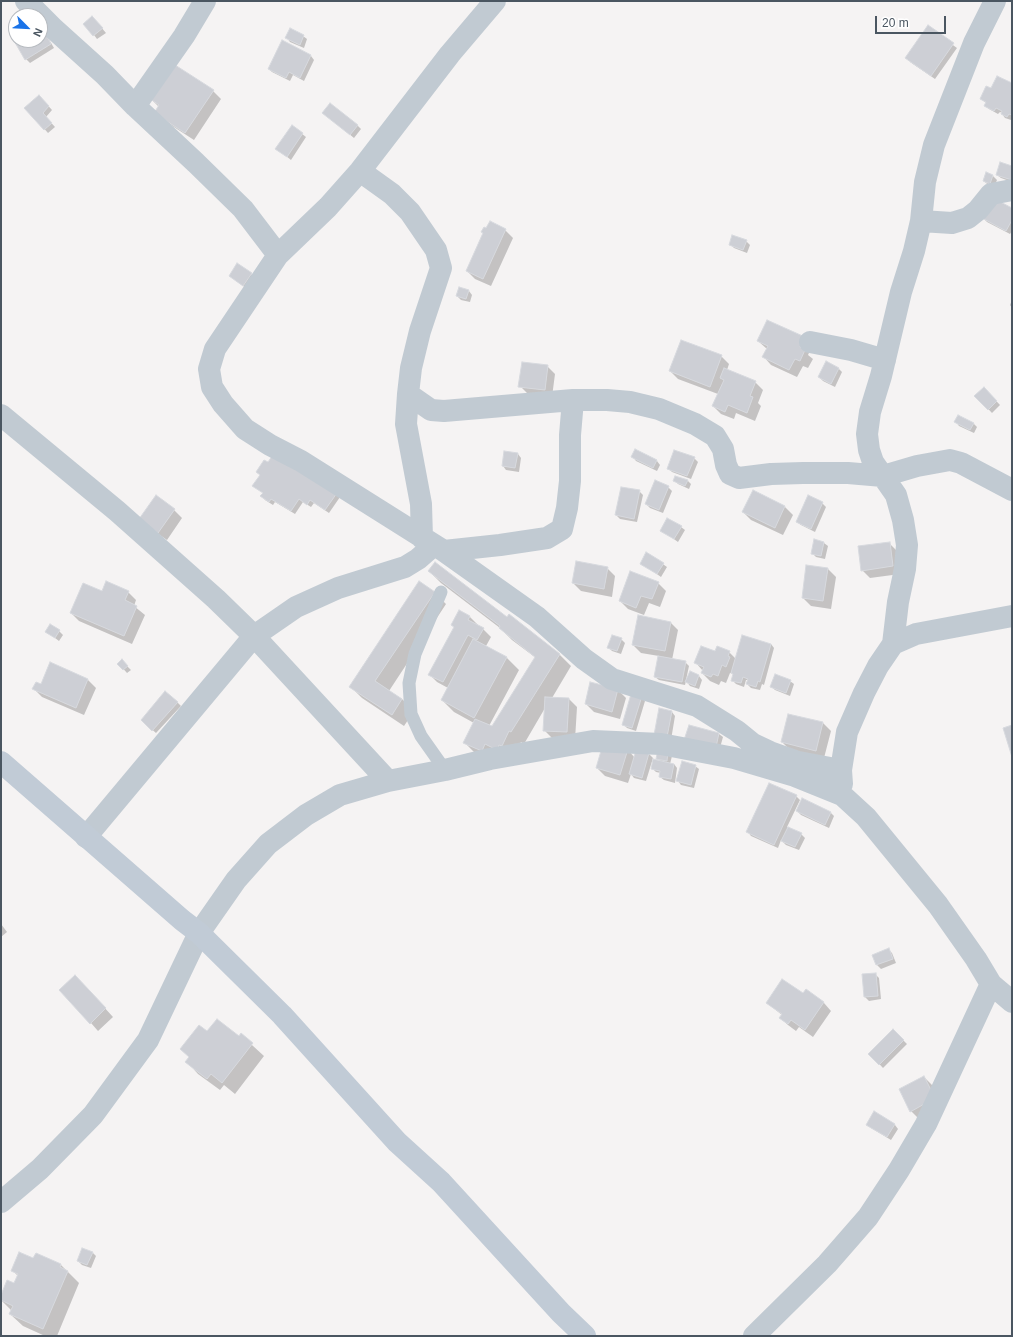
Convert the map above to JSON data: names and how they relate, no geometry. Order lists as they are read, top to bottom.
{
  "scale_bar": "20 m",
  "north": "bottom right"
}
